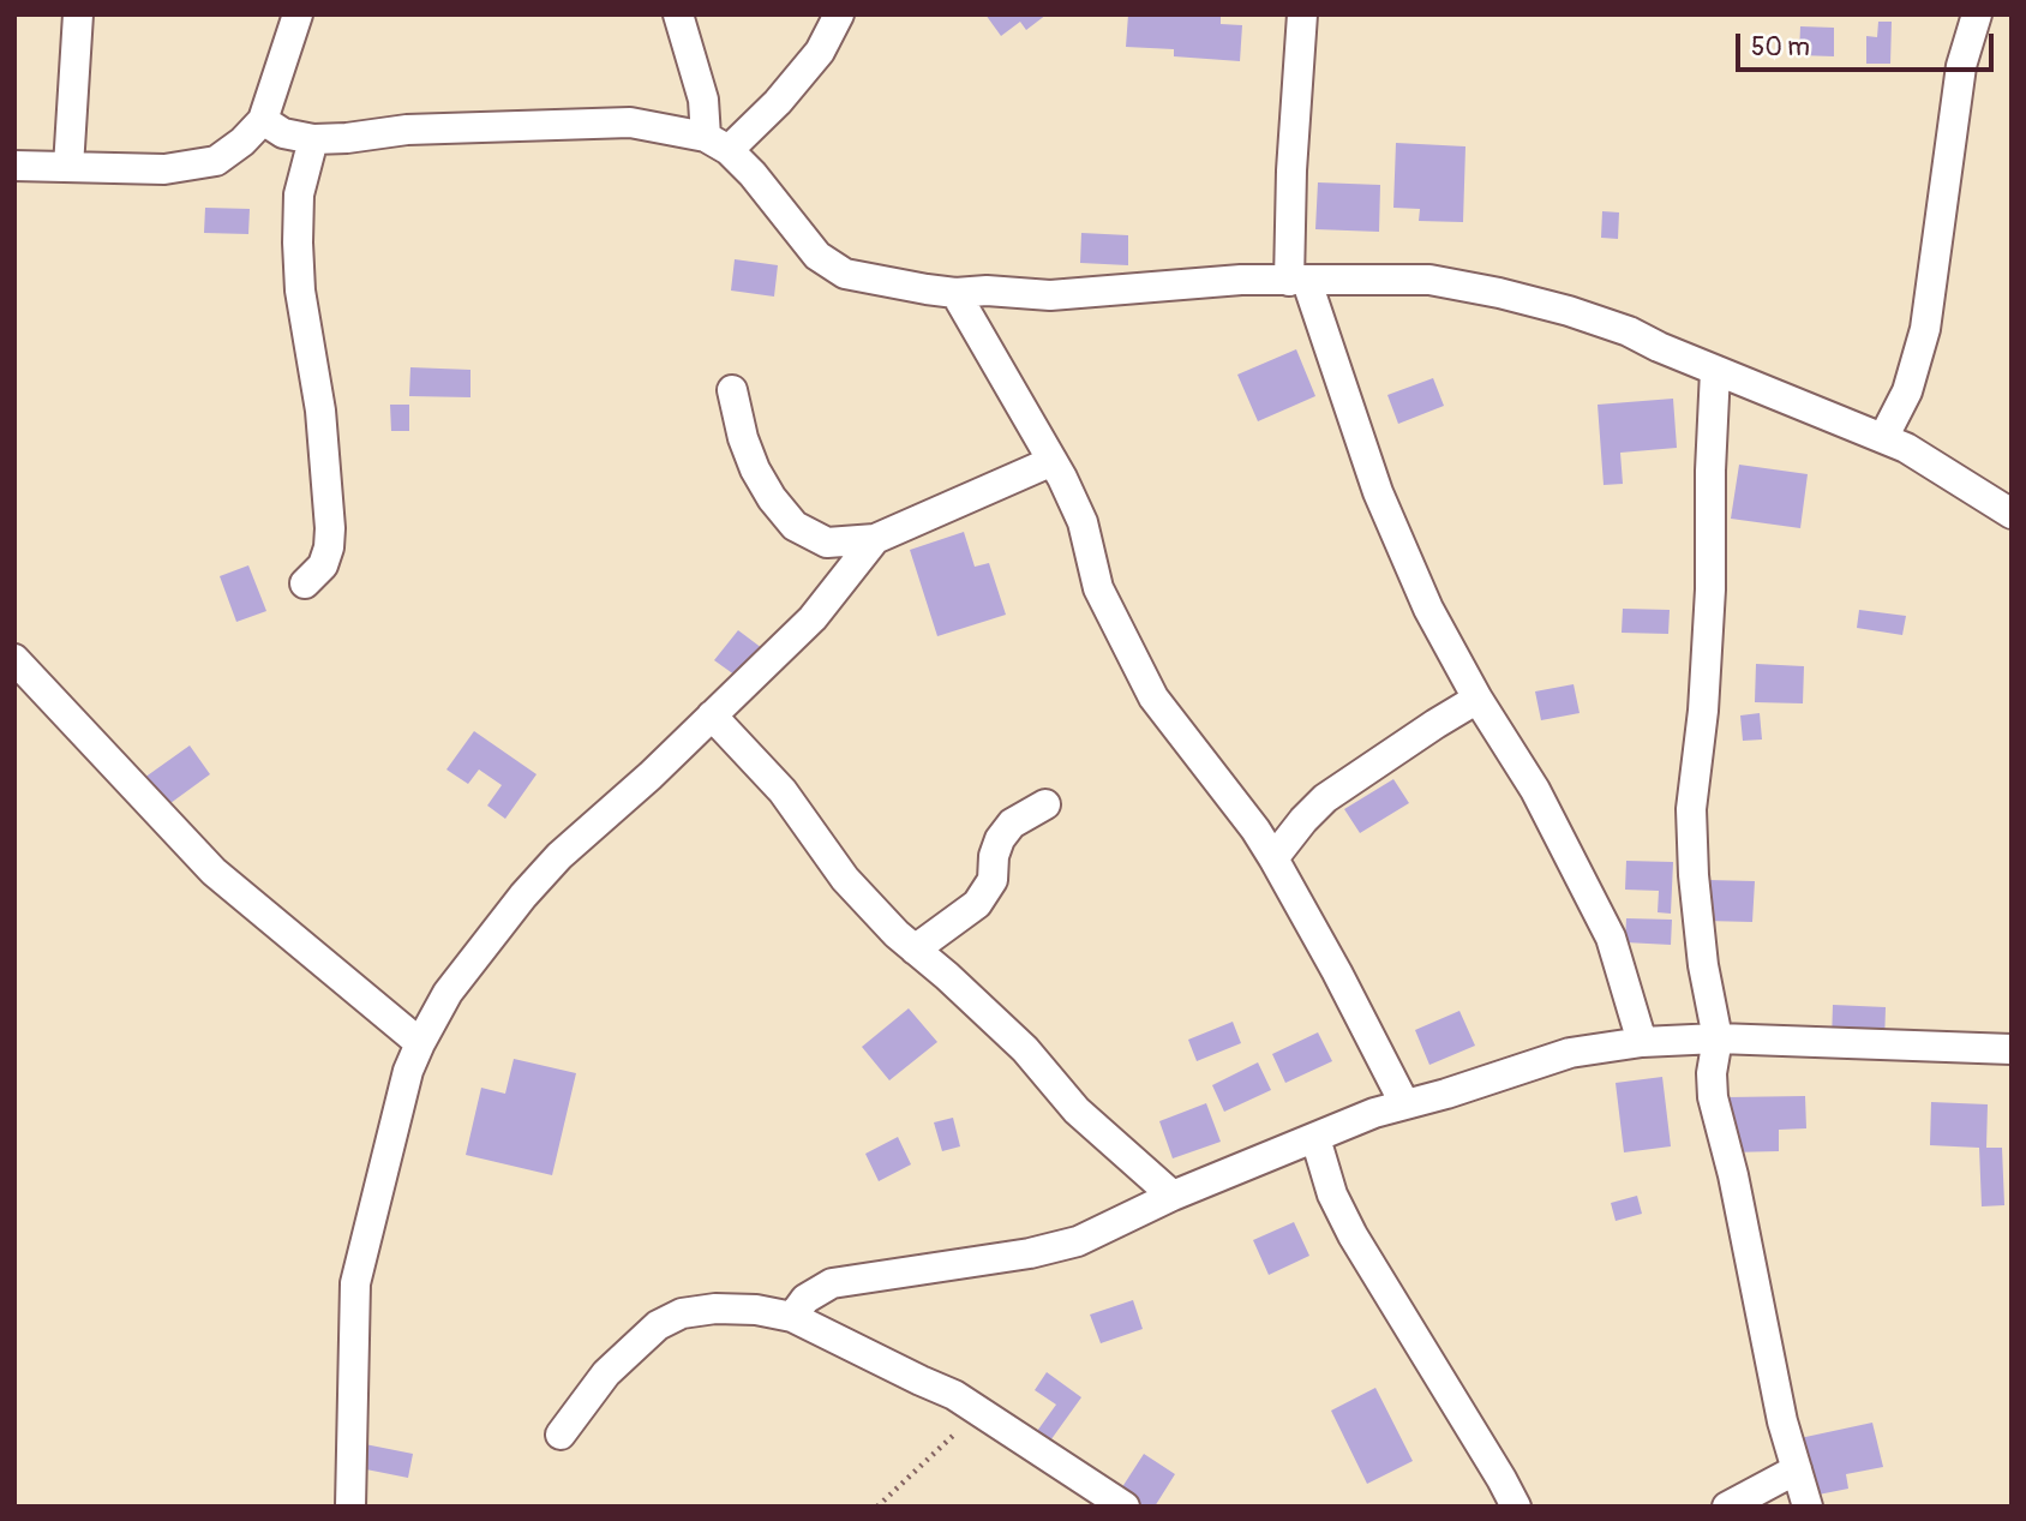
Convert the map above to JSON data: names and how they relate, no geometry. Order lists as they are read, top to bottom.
{
  "scale_bar": "50 m"
}
